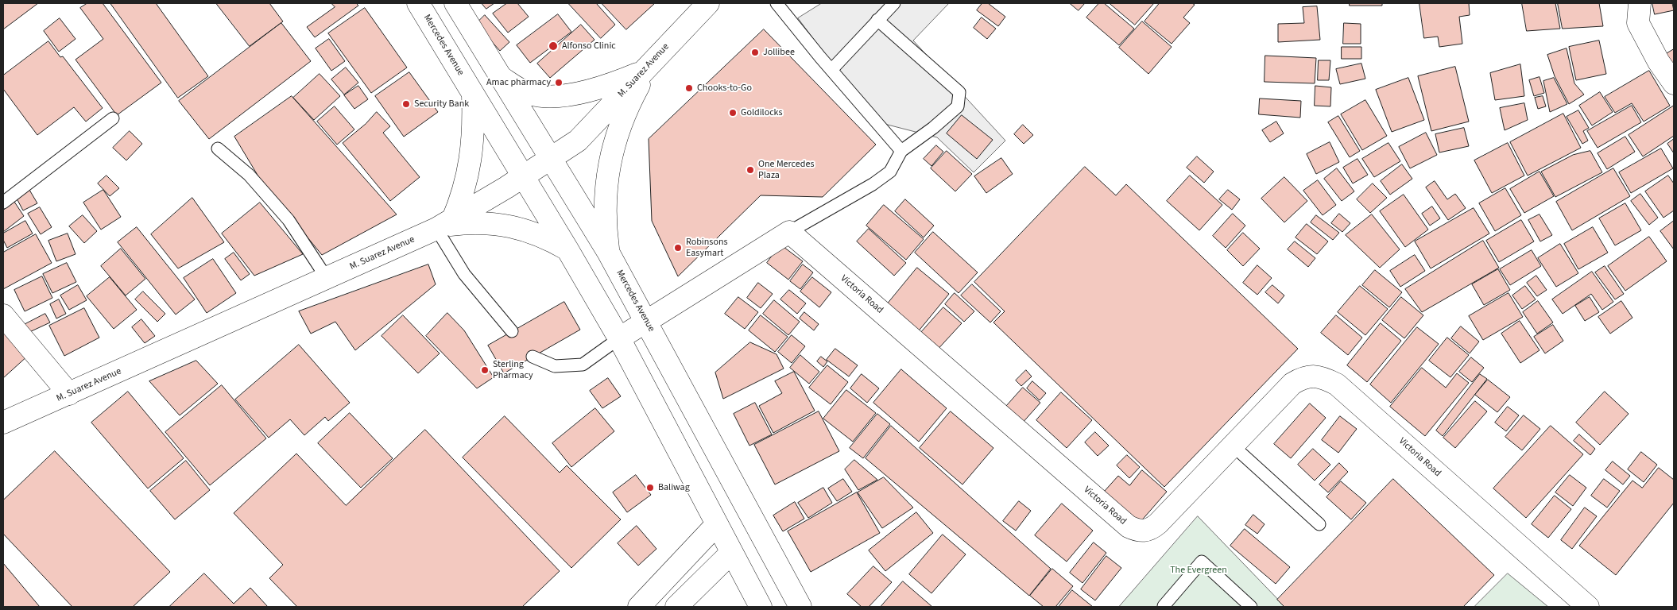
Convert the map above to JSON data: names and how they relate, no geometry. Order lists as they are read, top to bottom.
{
  "streets": {
    "street": ["Mercedes Avenue", "M. Suarez Avenue", "Victoria Road"]
  },
  "crossings": [
    ["Mercedes Avenue", "M. Suarez Avenue"]
  ],
  "parks": ["The Evergreen"],
  "places": [
    "Alfonso Clinic",
    "Jollibee",
    "Amac pharmacy",
    "Chooks-to-Go",
    "Security Bank",
    "Goldilocks",
    "One Mercedes Plaza",
    "Robinsons Easymart",
    "Sterling Pharmacy",
    "Baliwag"
  ]
}
